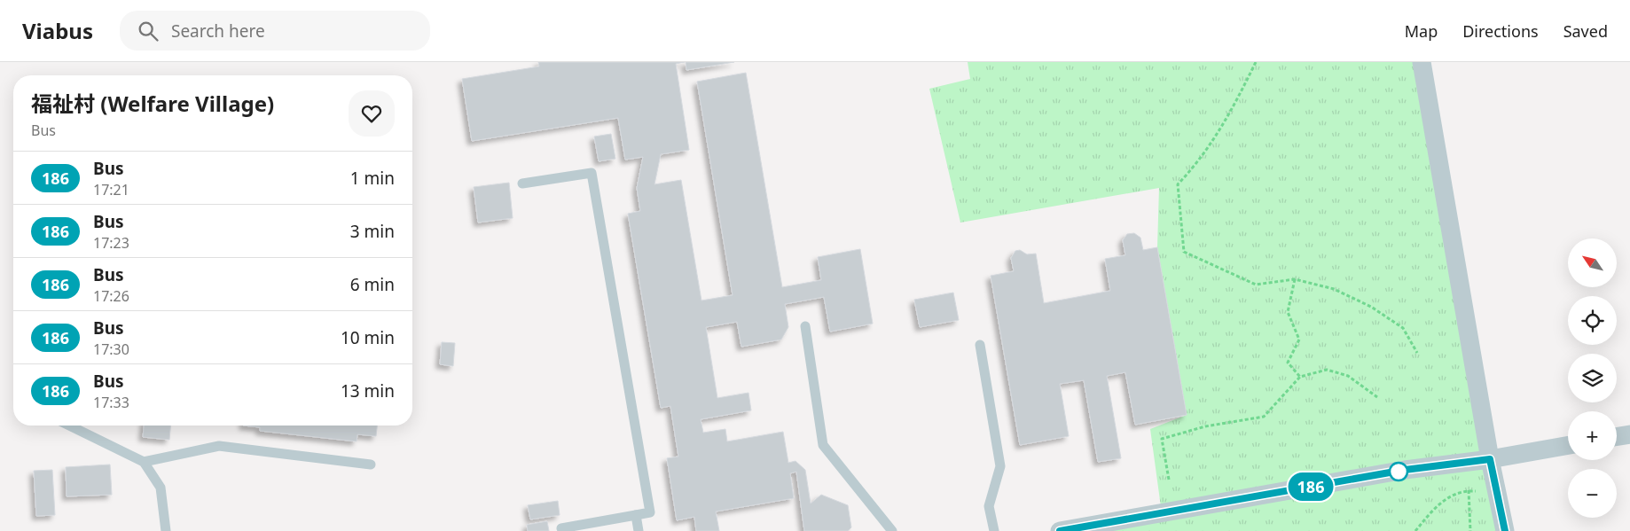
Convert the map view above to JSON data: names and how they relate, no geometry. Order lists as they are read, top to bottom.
{
  "lines": ["bus line 186"],
  "north": "top left",
  "page": {
    "header": "Viabus",
    "search": "Search here",
    "nav": ["Map", "Directions", "Saved"],
    "on_map": "186",
    "heading": ["福祉村 (Welfare Village)", "Bus"],
    "list": [
      {
        "mark": "186",
        "name": "Bus",
        "note": "17:21",
        "value": "1 min"
      },
      {
        "mark": "186",
        "name": "Bus",
        "note": "17:23",
        "value": "3 min"
      },
      {
        "mark": "186",
        "name": "Bus",
        "note": "17:26",
        "value": "6 min"
      },
      {
        "mark": "186",
        "name": "Bus",
        "note": "17:30",
        "value": "10 min"
      },
      {
        "mark": "186",
        "name": "Bus",
        "note": "17:33",
        "value": "13 min"
      }
    ],
    "map_buttons": ["+", "−"]
  }
}
